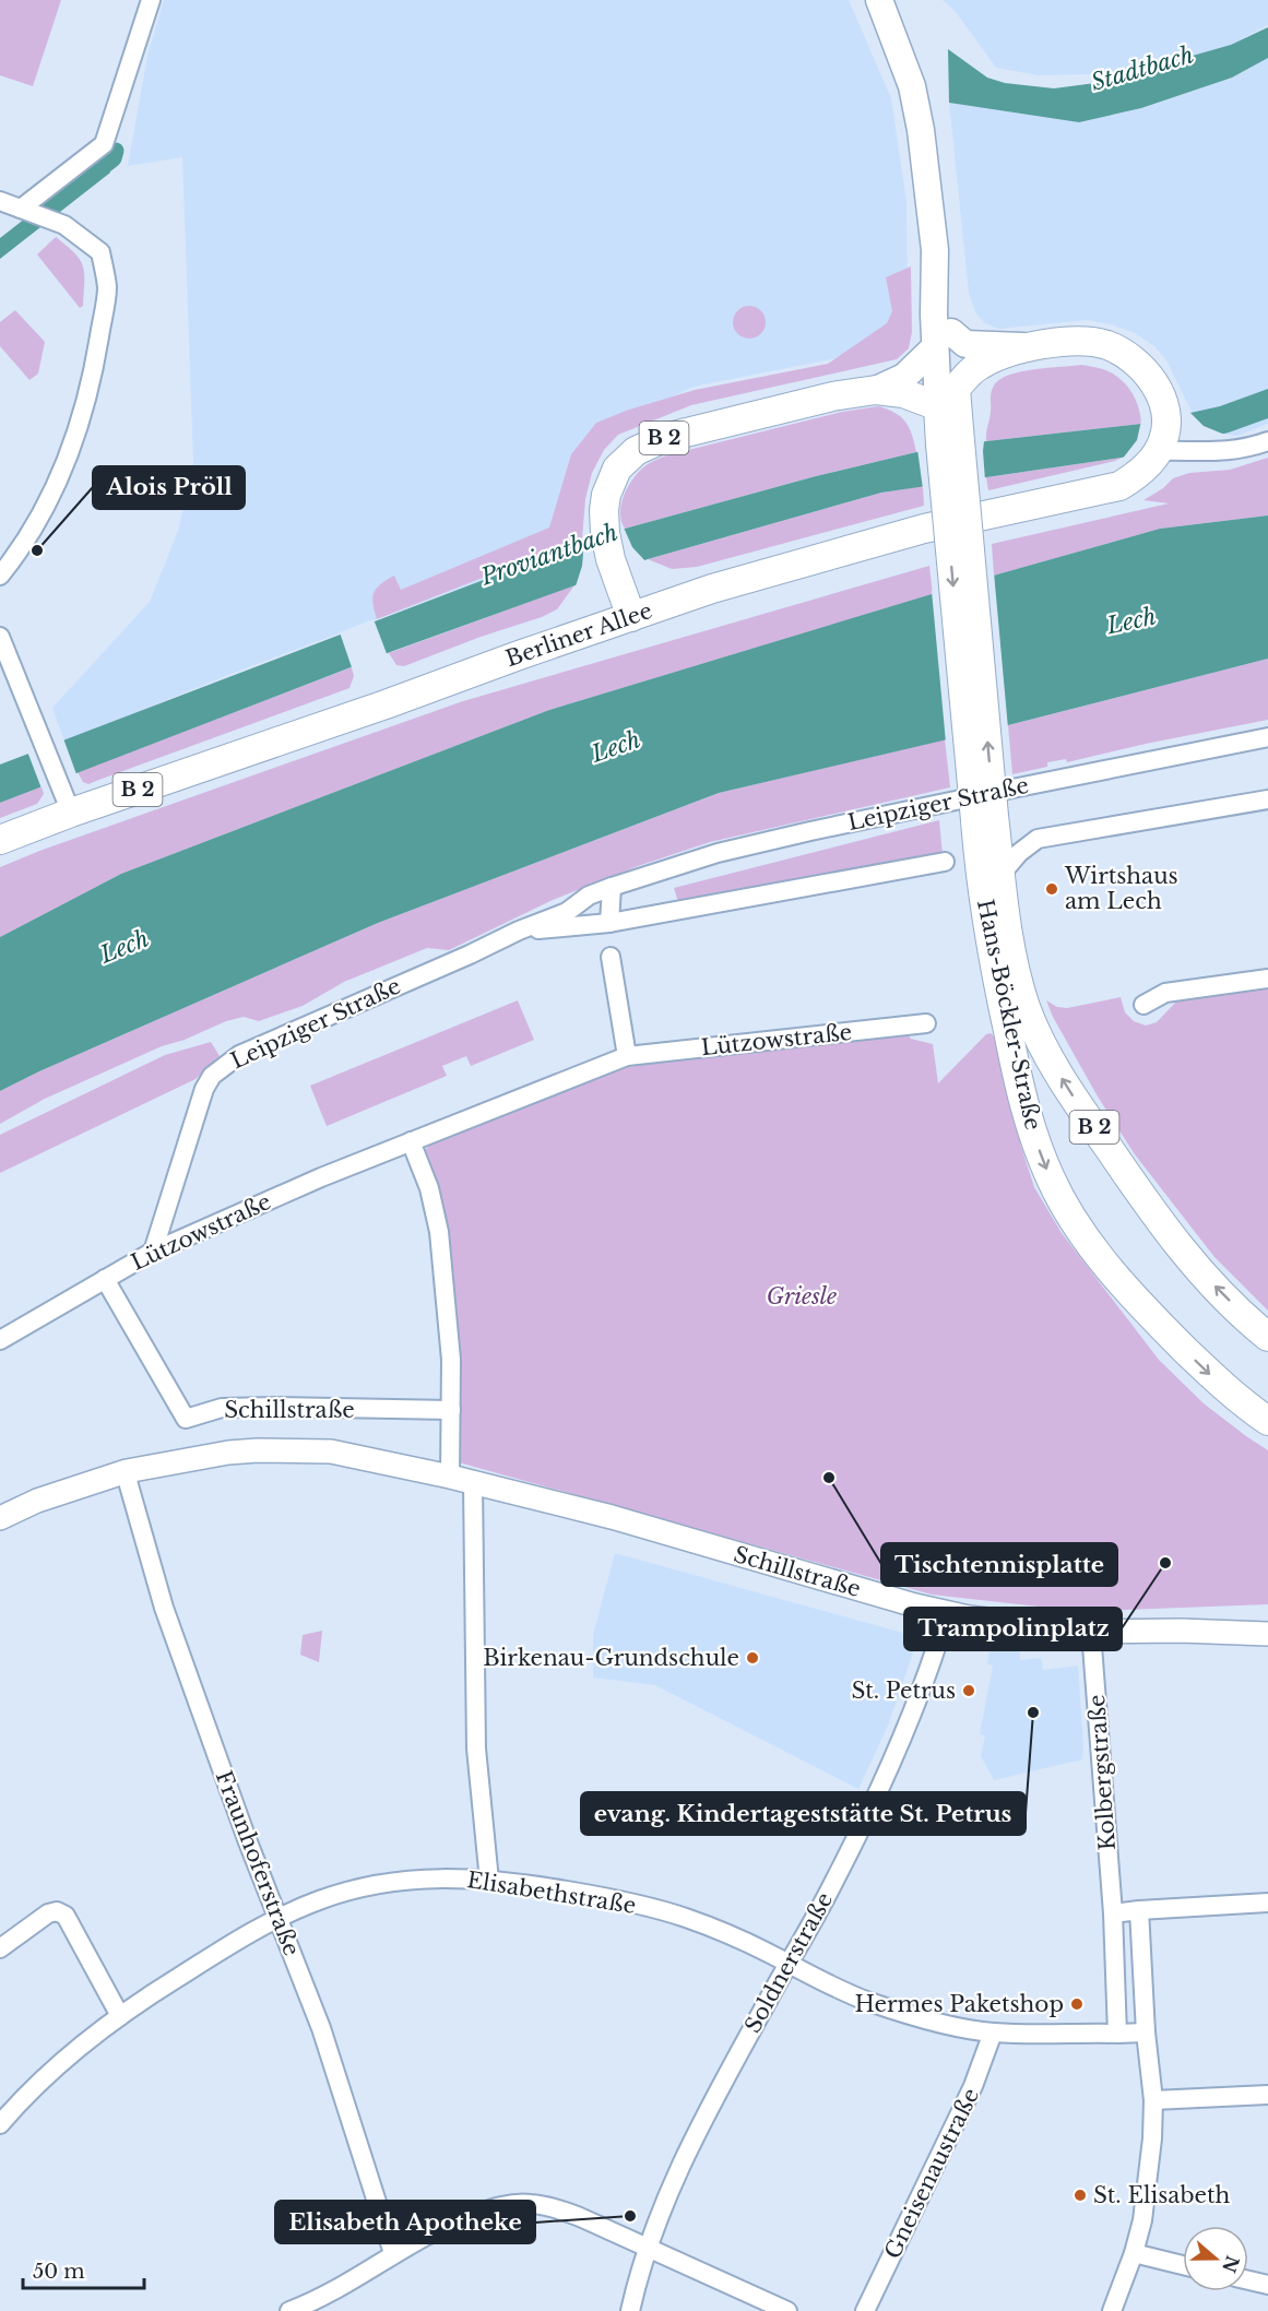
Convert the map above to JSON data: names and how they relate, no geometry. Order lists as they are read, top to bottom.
{
  "streets": {
    "main road": ["B 2", "Berliner Allee", "Hans-Böckler-Straße"],
    "street": [
      "Leipziger Straße",
      "Lützowstraße",
      "Schillstraße",
      "Kolbergstraße",
      "Fraunhoferstraße",
      "Elisabethstraße",
      "Soldnerstraße",
      "Gneisenaustraße"
    ]
  },
  "crossings": [
    ["B 2", "Berliner Allee"],
    ["B 2", "Hans-Böckler-Straße"],
    ["Leipziger Straße", "Lützowstraße"],
    ["Lützowstraße", "Schillstraße"],
    ["Schillstraße", "Kolbergstraße"],
    ["Schillstraße", "Fraunhoferstraße"],
    ["Schillstraße", "Soldnerstraße"],
    ["Kolbergstraße", "Elisabethstraße"],
    ["Fraunhoferstraße", "Elisabethstraße"],
    ["Elisabethstraße", "Soldnerstraße"],
    ["Elisabethstraße", "Gneisenaustraße"]
  ],
  "water": ["Stadtbach", "Proviantbach", "Lech"],
  "parks": ["Griesle"],
  "places": [
    "Alois Pröll",
    "Wirtshaus am Lech",
    "Tischtennisplatte",
    "Trampolinplatz",
    "Birkenau-Grundschule",
    "St. Petrus",
    "evang. Kindertageststätte St. Petrus",
    "Hermes Paketshop",
    "St. Elisabeth",
    "Elisabeth Apotheke"
  ],
  "scale_bar": "50 m",
  "north": "right"
}
